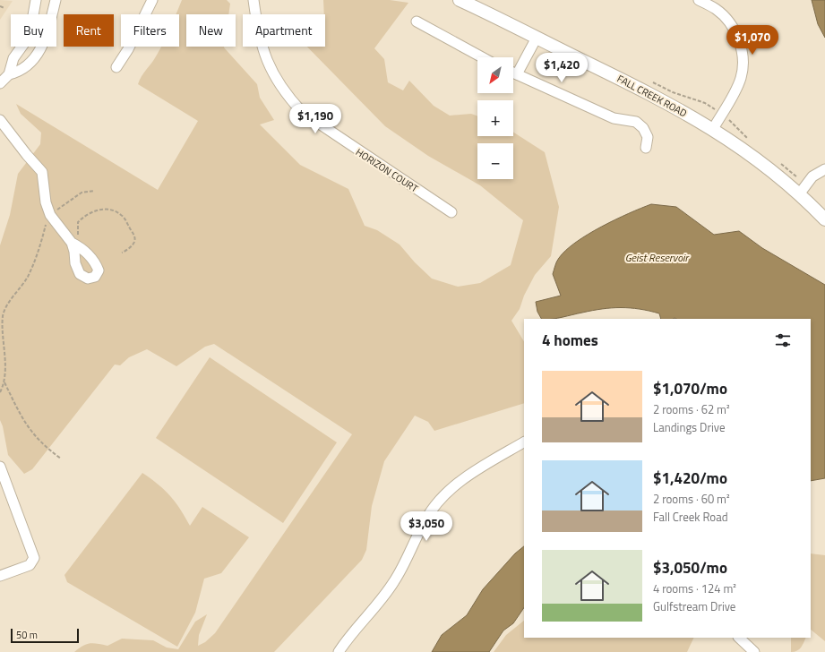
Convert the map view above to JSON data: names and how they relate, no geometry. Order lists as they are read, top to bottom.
{
  "streets": {
    "main road": ["FALL CREEK ROAD"],
    "street": ["HORIZON COURT"]
  },
  "water": ["Geist Reservoir"],
  "scale_bar": "50 m",
  "north": "bottom left",
  "page": {
    "chip": [
      "Buy",
      "Rent",
      "Filters",
      "New",
      "Apartment"
    ],
    "price": [
      "$1,070",
      "$1,420",
      "$1,190",
      "$3,050"
    ],
    "map_buttons": ["+", "−"],
    "heading": "4 homes",
    "list": [
      {
        "name": "$1,070/mo",
        "note": "2 rooms · 62 m² · Landings Drive"
      },
      {
        "name": "$1,420/mo",
        "note": "2 rooms · 60 m² · Fall Creek Road"
      },
      {
        "name": "$3,050/mo",
        "note": "4 rooms · 124 m² · Gulfstream Drive"
      }
    ],
    "scale": "50 m"
  }
}
